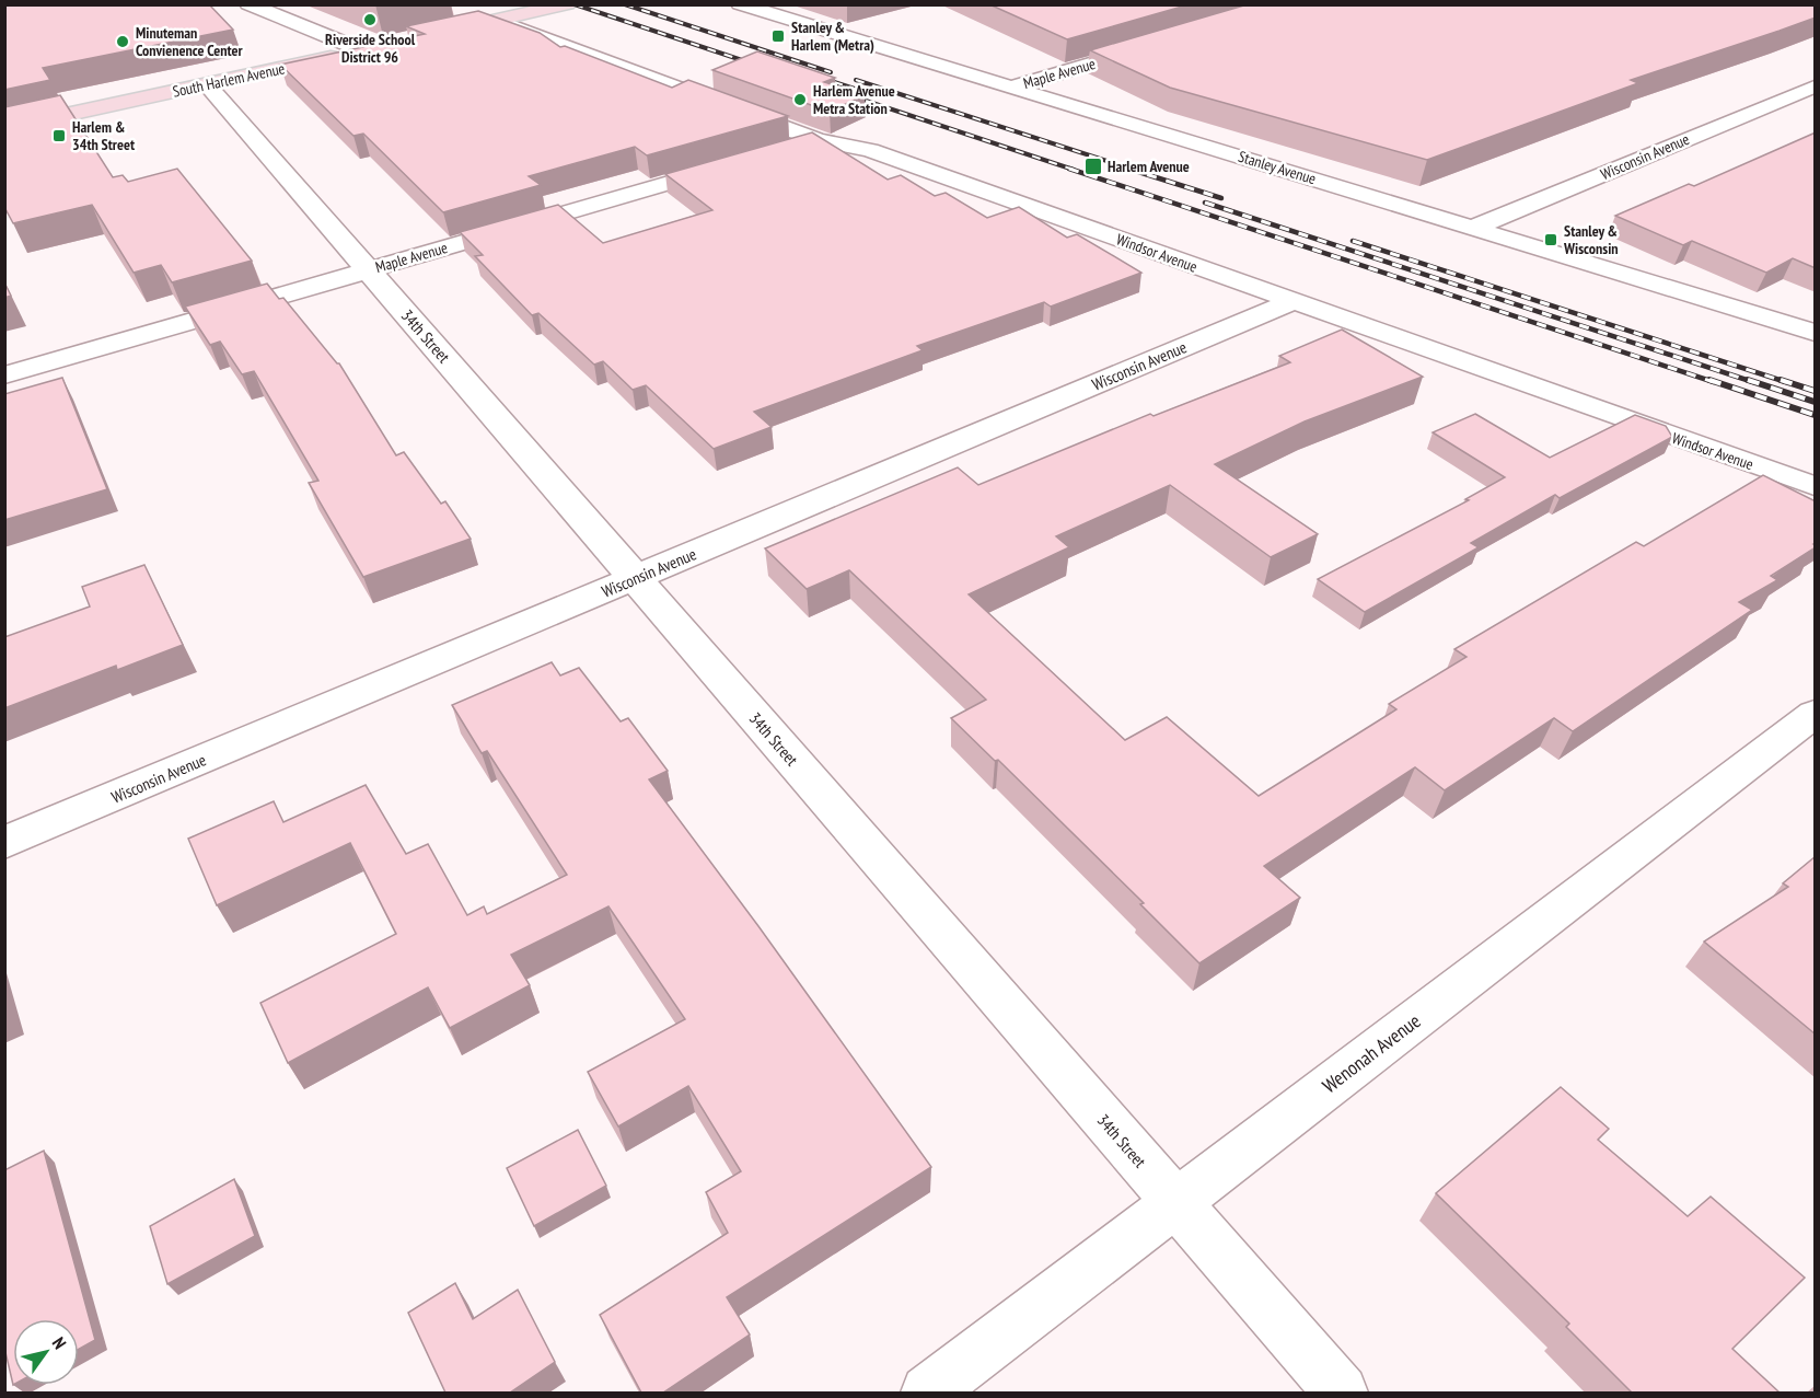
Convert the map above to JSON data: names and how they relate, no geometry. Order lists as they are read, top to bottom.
{
  "streets": {
    "main road": ["South Harlem Avenue"],
    "street": [
      "Maple Avenue",
      "Wisconsin Avenue",
      "Stanley Avenue",
      "Windsor Avenue",
      "34th Street",
      "Wenonah Avenue"
    ]
  },
  "crossings": [
    ["Maple Avenue", "Stanley Avenue"],
    ["Maple Avenue", "34th Street"],
    ["South Harlem Avenue", "34th Street"],
    ["Wisconsin Avenue", "Stanley Avenue"],
    ["Wisconsin Avenue", "Windsor Avenue"],
    ["Wisconsin Avenue", "34th Street"],
    ["34th Street", "Wenonah Avenue"]
  ],
  "places": {
    "other": ["Riverside School District 96", "Minuteman Convienence Center", "Harlem Avenue Metra Station"],
    "transit": [
      "Stanley & Harlem (Metra)",
      "Harlem & 34th Street",
      "Harlem Avenue",
      "Stanley & Wisconsin"
    ]
  },
  "north": "top right"
}
